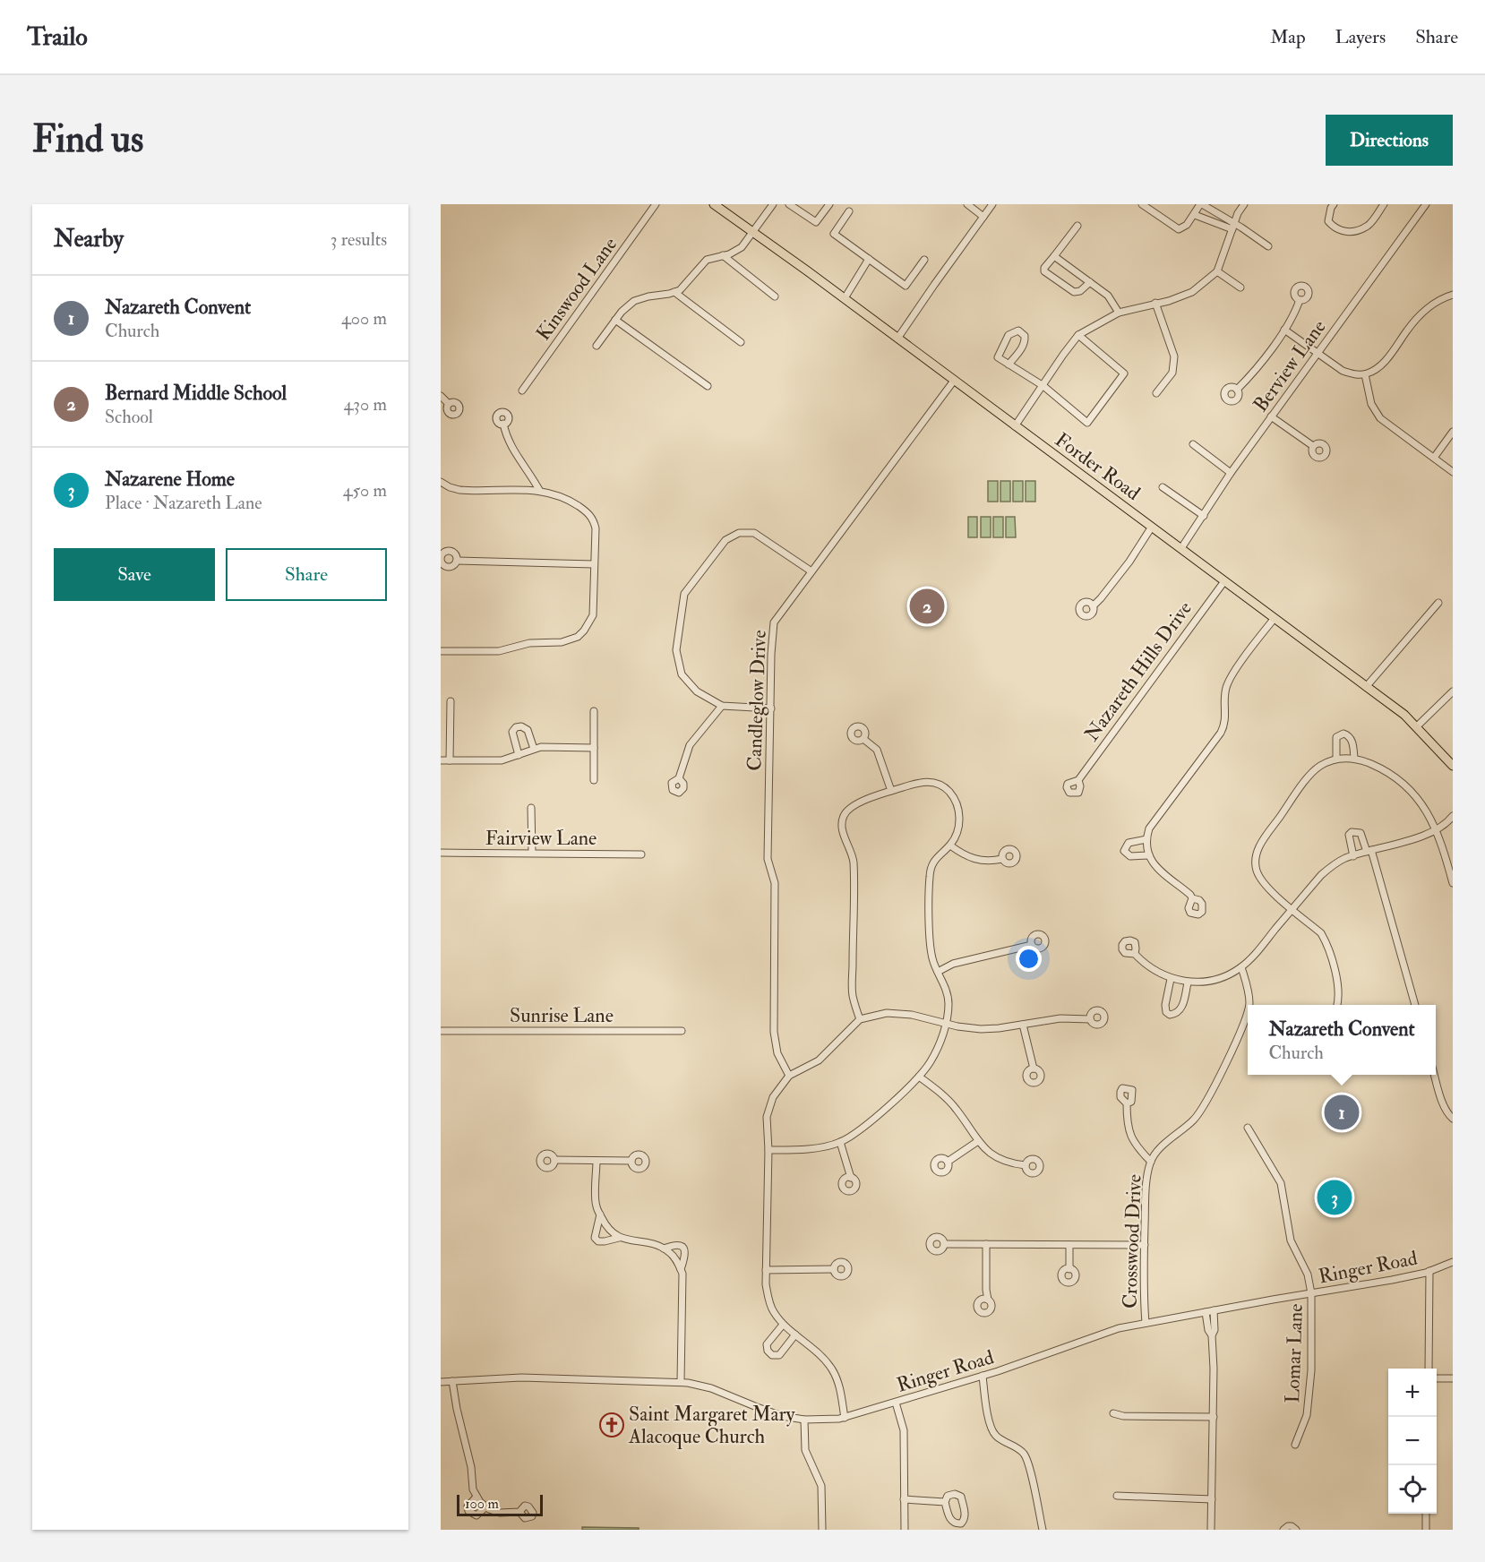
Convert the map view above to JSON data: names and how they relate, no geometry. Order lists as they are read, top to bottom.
{
  "streets": {
    "main road": ["Forder Road"],
    "street": [
      "Kinswood Lane",
      "Berview Lane",
      "Nazareth Hills Drive",
      "Candleglow Drive",
      "Fairview Lane",
      "Sunrise Lane",
      "Crosswood Drive",
      "Ringer Road",
      "Lomar Lane"
    ]
  },
  "crossings": [
    ["Berview Lane", "Forder Road"],
    ["Forder Road", "Nazareth Hills Drive"],
    ["Forder Road", "Candleglow Drive"],
    ["Crosswood Drive", "Ringer Road"],
    ["Ringer Road", "Lomar Lane"]
  ],
  "places": {
    "church": ["Saint Margaret Mary Alacoque Church"]
  },
  "scale_bar": "100 m",
  "page": {
    "header": "Trailo",
    "nav": ["Map", "Layers", "Share"],
    "buttons": [
      "Directions",
      ["Save", "Share"]
    ],
    "title": "Find us",
    "heading": ["Nearby", "3 results"],
    "list": [
      {
        "mark": "1",
        "name": "Nazareth Convent",
        "note": "Church",
        "value": "400 m"
      },
      {
        "mark": "2",
        "name": "Bernard Middle School",
        "note": "School",
        "value": "430 m"
      },
      {
        "mark": "3",
        "name": "Nazarene Home",
        "note": "Place · Nazareth Lane",
        "value": "450 m"
      }
    ],
    "pins": ["2", "1", "3"],
    "popup": ["Nazareth Convent", "Church"],
    "map_buttons": ["+", "−"],
    "scale": "100 m"
  }
}
